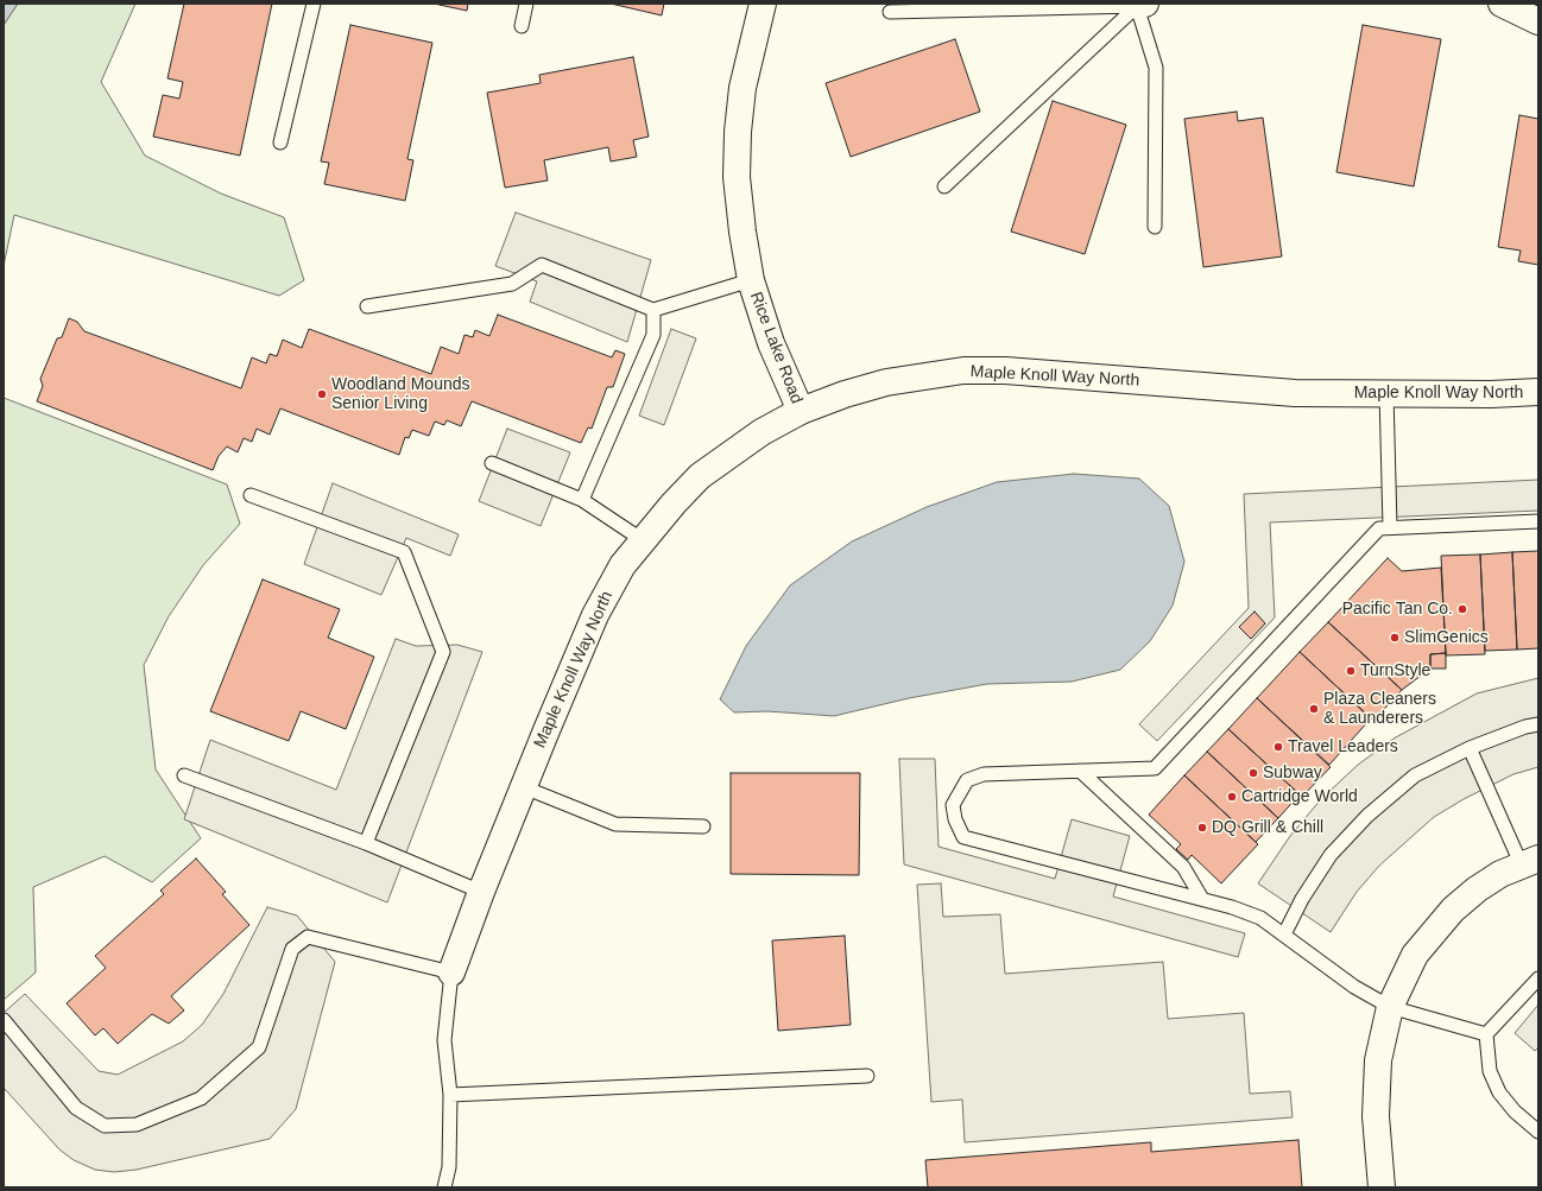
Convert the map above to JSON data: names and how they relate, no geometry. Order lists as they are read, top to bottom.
{
  "streets": {
    "street": ["Rice Lake Road", "Maple Knoll Way North"]
  },
  "crossings": [
    ["Rice Lake Road", "Maple Knoll Way North"]
  ],
  "places": [
    "Woodland Mounds Senior Living",
    "Pacific Tan Co.",
    "SlimGenics",
    "TurnStyle",
    "Plaza Cleaners & Launderers",
    "Travel Leaders",
    "Subway",
    "Cartridge World",
    "DQ Grill & Chill"
  ]
}
